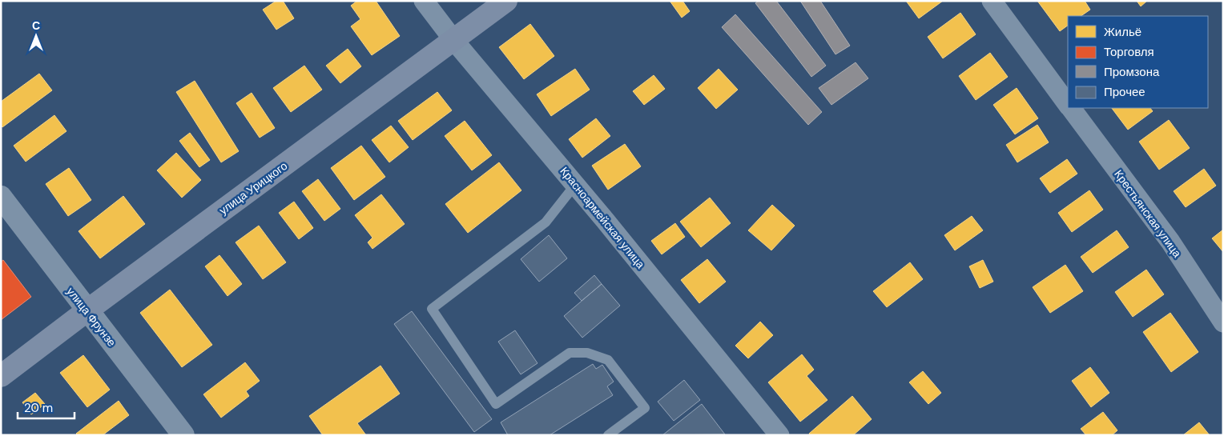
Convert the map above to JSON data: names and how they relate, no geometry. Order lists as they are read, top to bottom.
{
  "streets": {
    "main road": ["улица Урицкого"],
    "street": ["Крестьянская улица", "Красноармейская улица", "улица Фрунзе"]
  },
  "crossings": [
    ["улица Урицкого", "Красноармейская улица"],
    ["улица Урицкого", "улица Фрунзе"]
  ],
  "legend": [
    "Жильё",
    "Торговля",
    "Промзона",
    "Прочее"
  ],
  "scale_bar": "20 m",
  "north": "top"
}
